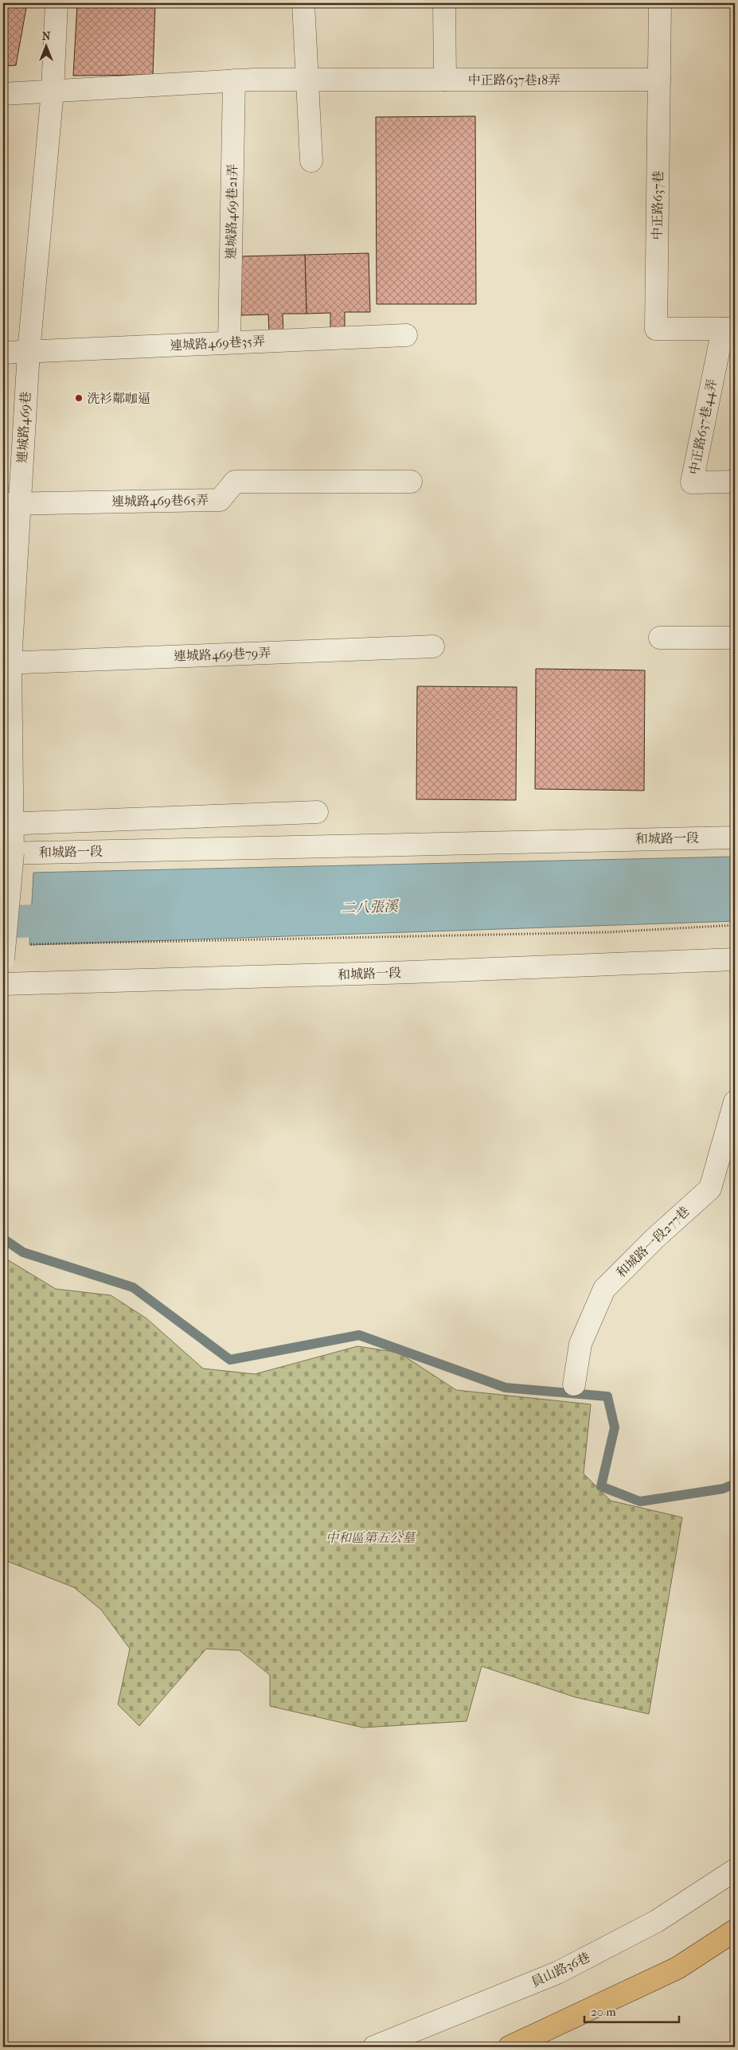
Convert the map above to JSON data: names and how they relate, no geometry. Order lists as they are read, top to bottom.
{
  "streets": {
    "street": [
      "中正路637巷18弄",
      "中正路637巷",
      "連城路469巷21弄",
      "連城路469巷35弄",
      "中正路637巷44弄",
      "連城路469巷",
      "連城路469巷65弄",
      "連城路469巷79弄",
      "和城路一段",
      "和城路一段277巷",
      "員山路36巷"
    ]
  },
  "crossings": [
    ["中正路637巷18弄", "中正路637巷"],
    ["中正路637巷", "中正路637巷44弄"],
    ["連城路469巷21弄", "連城路469巷35弄"],
    ["連城路469巷35弄", "連城路469巷"],
    ["連城路469巷", "連城路469巷65弄"],
    ["連城路469巷", "連城路469巷79弄"],
    ["連城路469巷", "和城路一段"]
  ],
  "water": ["二八張溪"],
  "parks": ["中和區第五公墓"],
  "places": ["洗衫鄰咖逼"],
  "scale_bar": "20 m",
  "north": "top"
}
